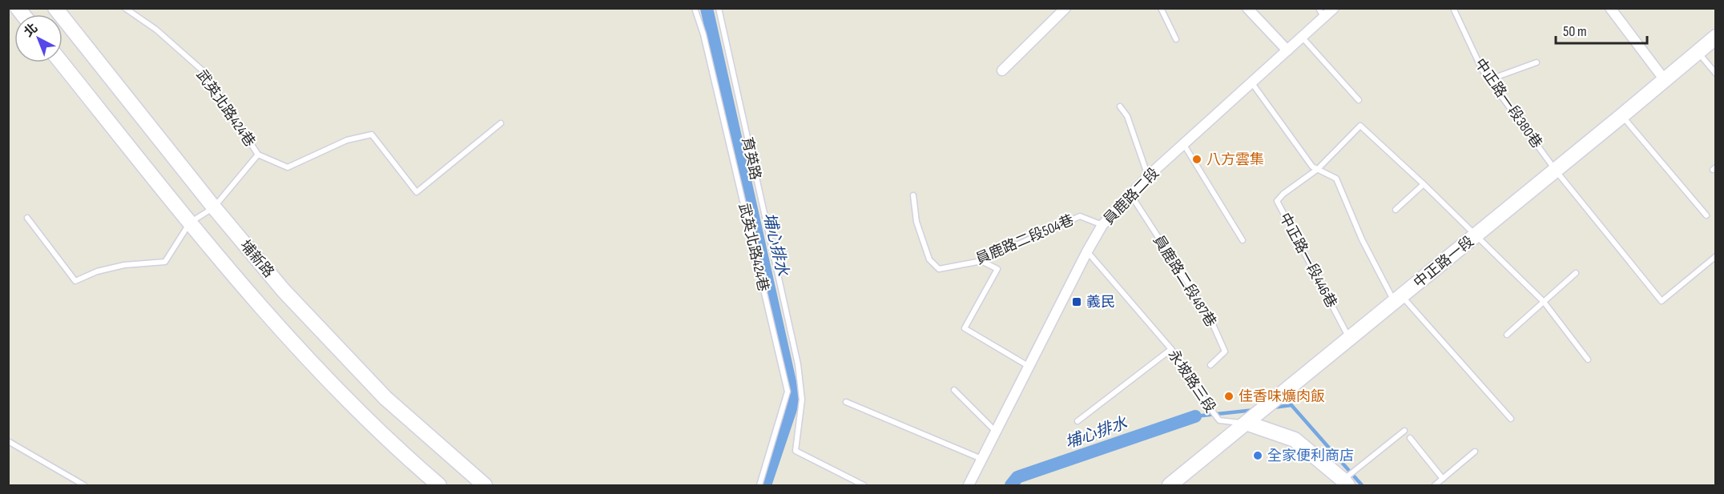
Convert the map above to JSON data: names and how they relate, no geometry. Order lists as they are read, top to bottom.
{
  "streets": {
    "street": [
      "員鹿路二段",
      "埔新路",
      "中正路一段",
      "永坡路三段"
    ],
    "lane": [
      "中正路一段380巷",
      "武英北路424巷",
      "育英路",
      "員鹿路二段504巷",
      "中正路一段446巷",
      "員鹿路二段487巷"
    ]
  },
  "crossings": [
    ["中正路一段380巷", "中正路一段"],
    ["武英北路424巷", "埔新路"],
    ["員鹿路二段", "員鹿路二段504巷"],
    ["員鹿路二段", "員鹿路二段487巷"],
    ["員鹿路二段", "永坡路三段"],
    ["中正路一段446巷", "中正路一段"],
    ["中正路一段", "永坡路三段"]
  ],
  "water": ["埔心排水"],
  "places": {
    "other": ["八方雲集", "佳香味爌肉飯", "全家便利商店"],
    "transit": ["義民"]
  },
  "scale_bar": "50 m",
  "north": "top left"
}
